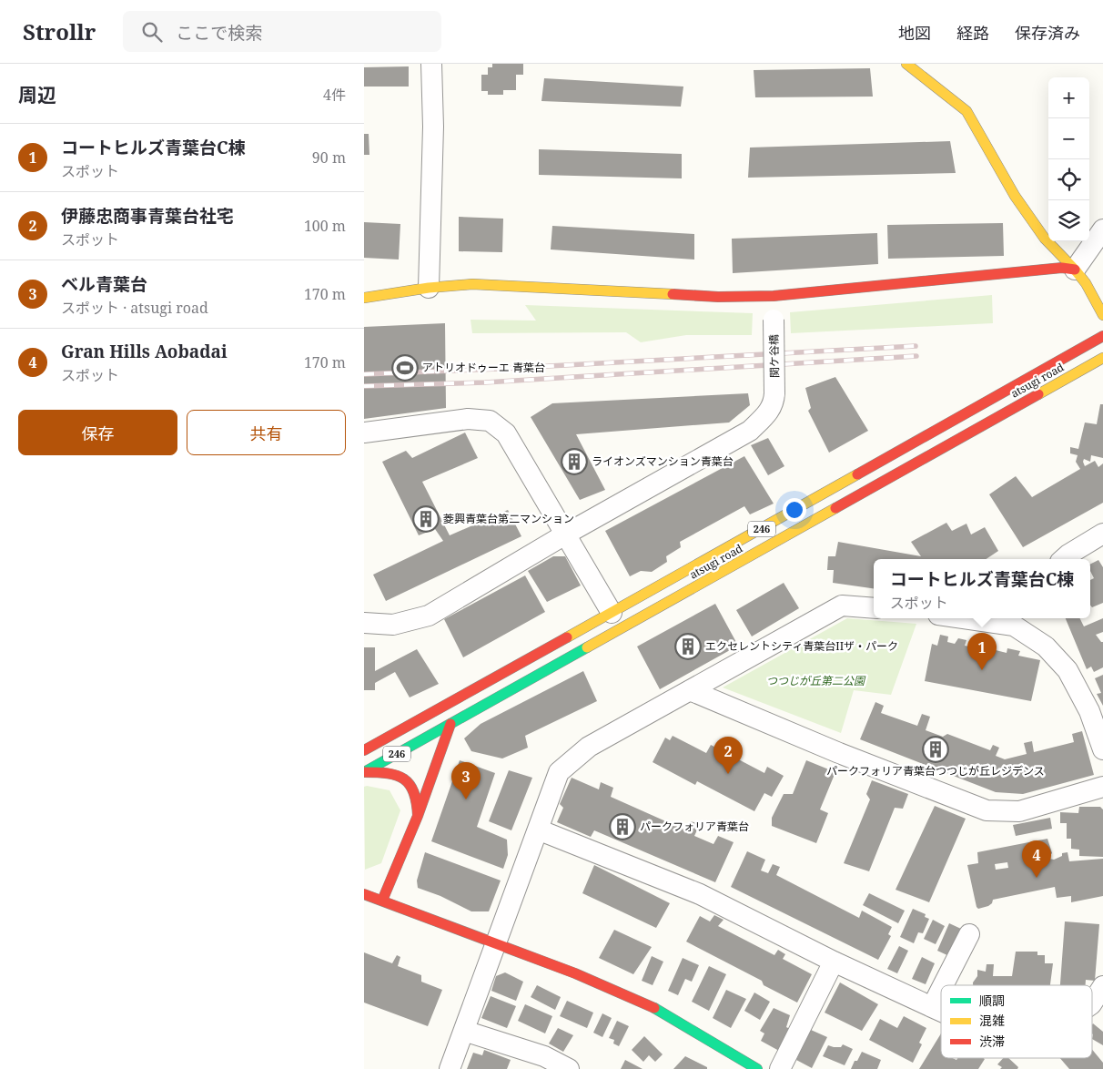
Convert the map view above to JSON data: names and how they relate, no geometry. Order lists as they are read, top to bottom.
{
  "streets": {
    "main road": ["atsugi road", "246"],
    "street": ["関ケ谷橋"]
  },
  "parks": ["つつじが丘第二公園"],
  "places": {
    "sports": ["アトリオドゥーエ 青葉台"],
    "building": [
      "ライオンズマンション青葉台",
      "菱興青葉台第二マンション",
      "エクセレントシティ青葉台IIザ・パーク",
      "パークフォリア青葉台つつじが丘レジデンス",
      "パークフォリア青葉台"
    ]
  },
  "legend": ["順調", "混雑", "渋滞"],
  "page": {
    "header": "Strollr",
    "search": "ここで検索",
    "nav": ["地図", "経路", "保存済み"],
    "heading": ["周辺", "4件"],
    "map_buttons": ["+", "−"],
    "list": [
      {
        "mark": "1",
        "name": "コートヒルズ青葉台C棟",
        "note": "スポット",
        "value": "90 m"
      },
      {
        "mark": "2",
        "name": "伊藤忠商事青葉台社宅",
        "note": "スポット",
        "value": "100 m"
      },
      {
        "mark": "3",
        "name": "ベル青葉台",
        "note": "スポット · atsugi road",
        "value": "170 m"
      },
      {
        "mark": "4",
        "name": "Gran Hills Aobadai",
        "note": "スポット",
        "value": "170 m"
      }
    ],
    "buttons": ["保存", "共有"],
    "popup": ["コートヒルズ青葉台C棟", "スポット"],
    "pins": [
      "1",
      "2",
      "3",
      "4"
    ]
  }
}
